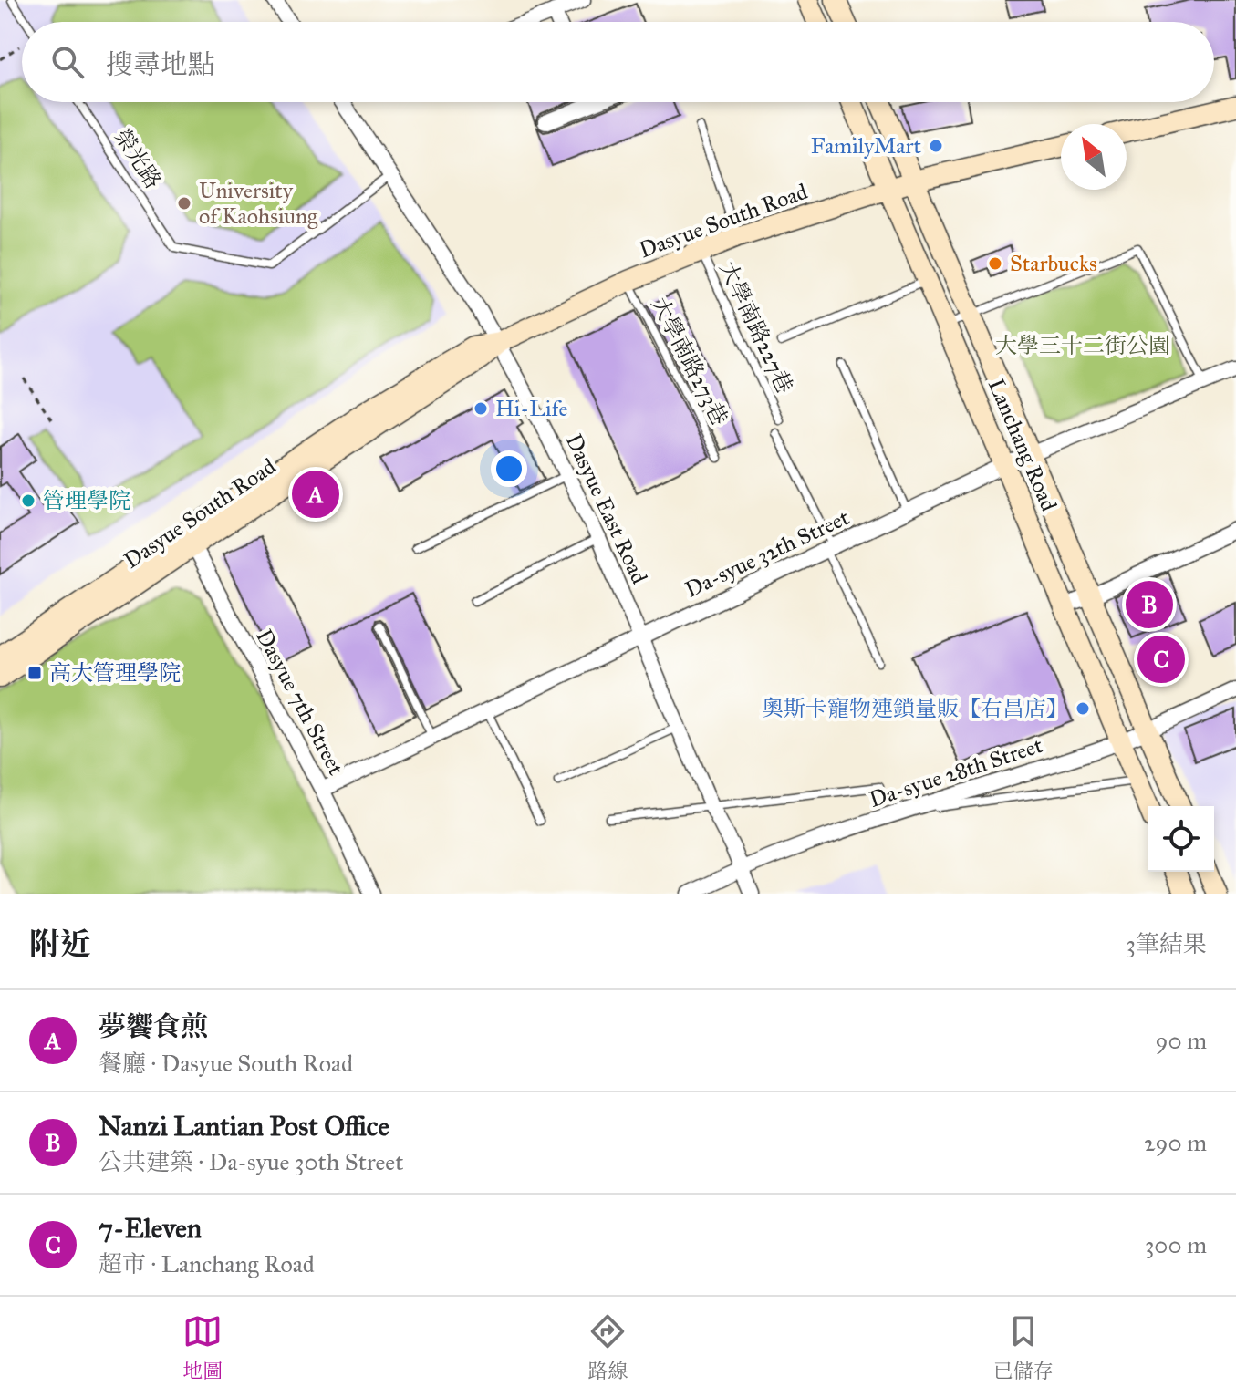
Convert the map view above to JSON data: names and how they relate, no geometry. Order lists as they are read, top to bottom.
{
  "streets": {
    "street": [
      "Dasyue South Road",
      "Lanchang Road",
      "Dasyue East Road",
      "Da-syue 32th Street",
      "Dasyue 7th Street",
      "Da-syue 28th Street"
    ],
    "lane": ["榮光路", "大學南路227巷", "大學南路273巷"]
  },
  "crossings": [
    ["榮光路", "Dasyue East Road"],
    ["Dasyue South Road", "大學南路227巷"],
    ["Dasyue South Road", "大學南路273巷"],
    ["Dasyue South Road", "Lanchang Road"],
    ["Dasyue South Road", "Dasyue East Road"],
    ["Dasyue South Road", "Dasyue 7th Street"],
    ["Lanchang Road", "Da-syue 32th Street"],
    ["Lanchang Road", "Da-syue 28th Street"],
    ["Dasyue East Road", "Da-syue 32th Street"],
    ["Dasyue East Road", "Da-syue 28th Street"],
    ["Da-syue 32th Street", "Dasyue 7th Street"]
  ],
  "parks": ["大學三十二街公園"],
  "places": {
    "other": [
      "FamilyMart",
      "University of Kaohsiung",
      "Starbucks",
      "Hi-Life",
      "管理學院",
      "奧斯卡寵物連鎖量販【右昌店】"
    ],
    "transit": ["高大管理學院"]
  },
  "north": "top left",
  "page": {
    "search": "搜尋地點",
    "pins": ["A", "B", "C"],
    "heading": ["附近", "3筆結果"],
    "list": [
      {
        "mark": "A",
        "name": "夢饗食煎",
        "note": "餐廳 · Dasyue South Road",
        "value": "90 m"
      },
      {
        "mark": "B",
        "name": "Nanzi Lantian Post Office",
        "note": "公共建築 · Da-syue 30th Street",
        "value": "290 m"
      },
      {
        "mark": "C",
        "name": "7-Eleven",
        "note": "超市 · Lanchang Road",
        "value": "300 m"
      }
    ],
    "nav": ["地圖", "路線", "已儲存"]
  }
}
